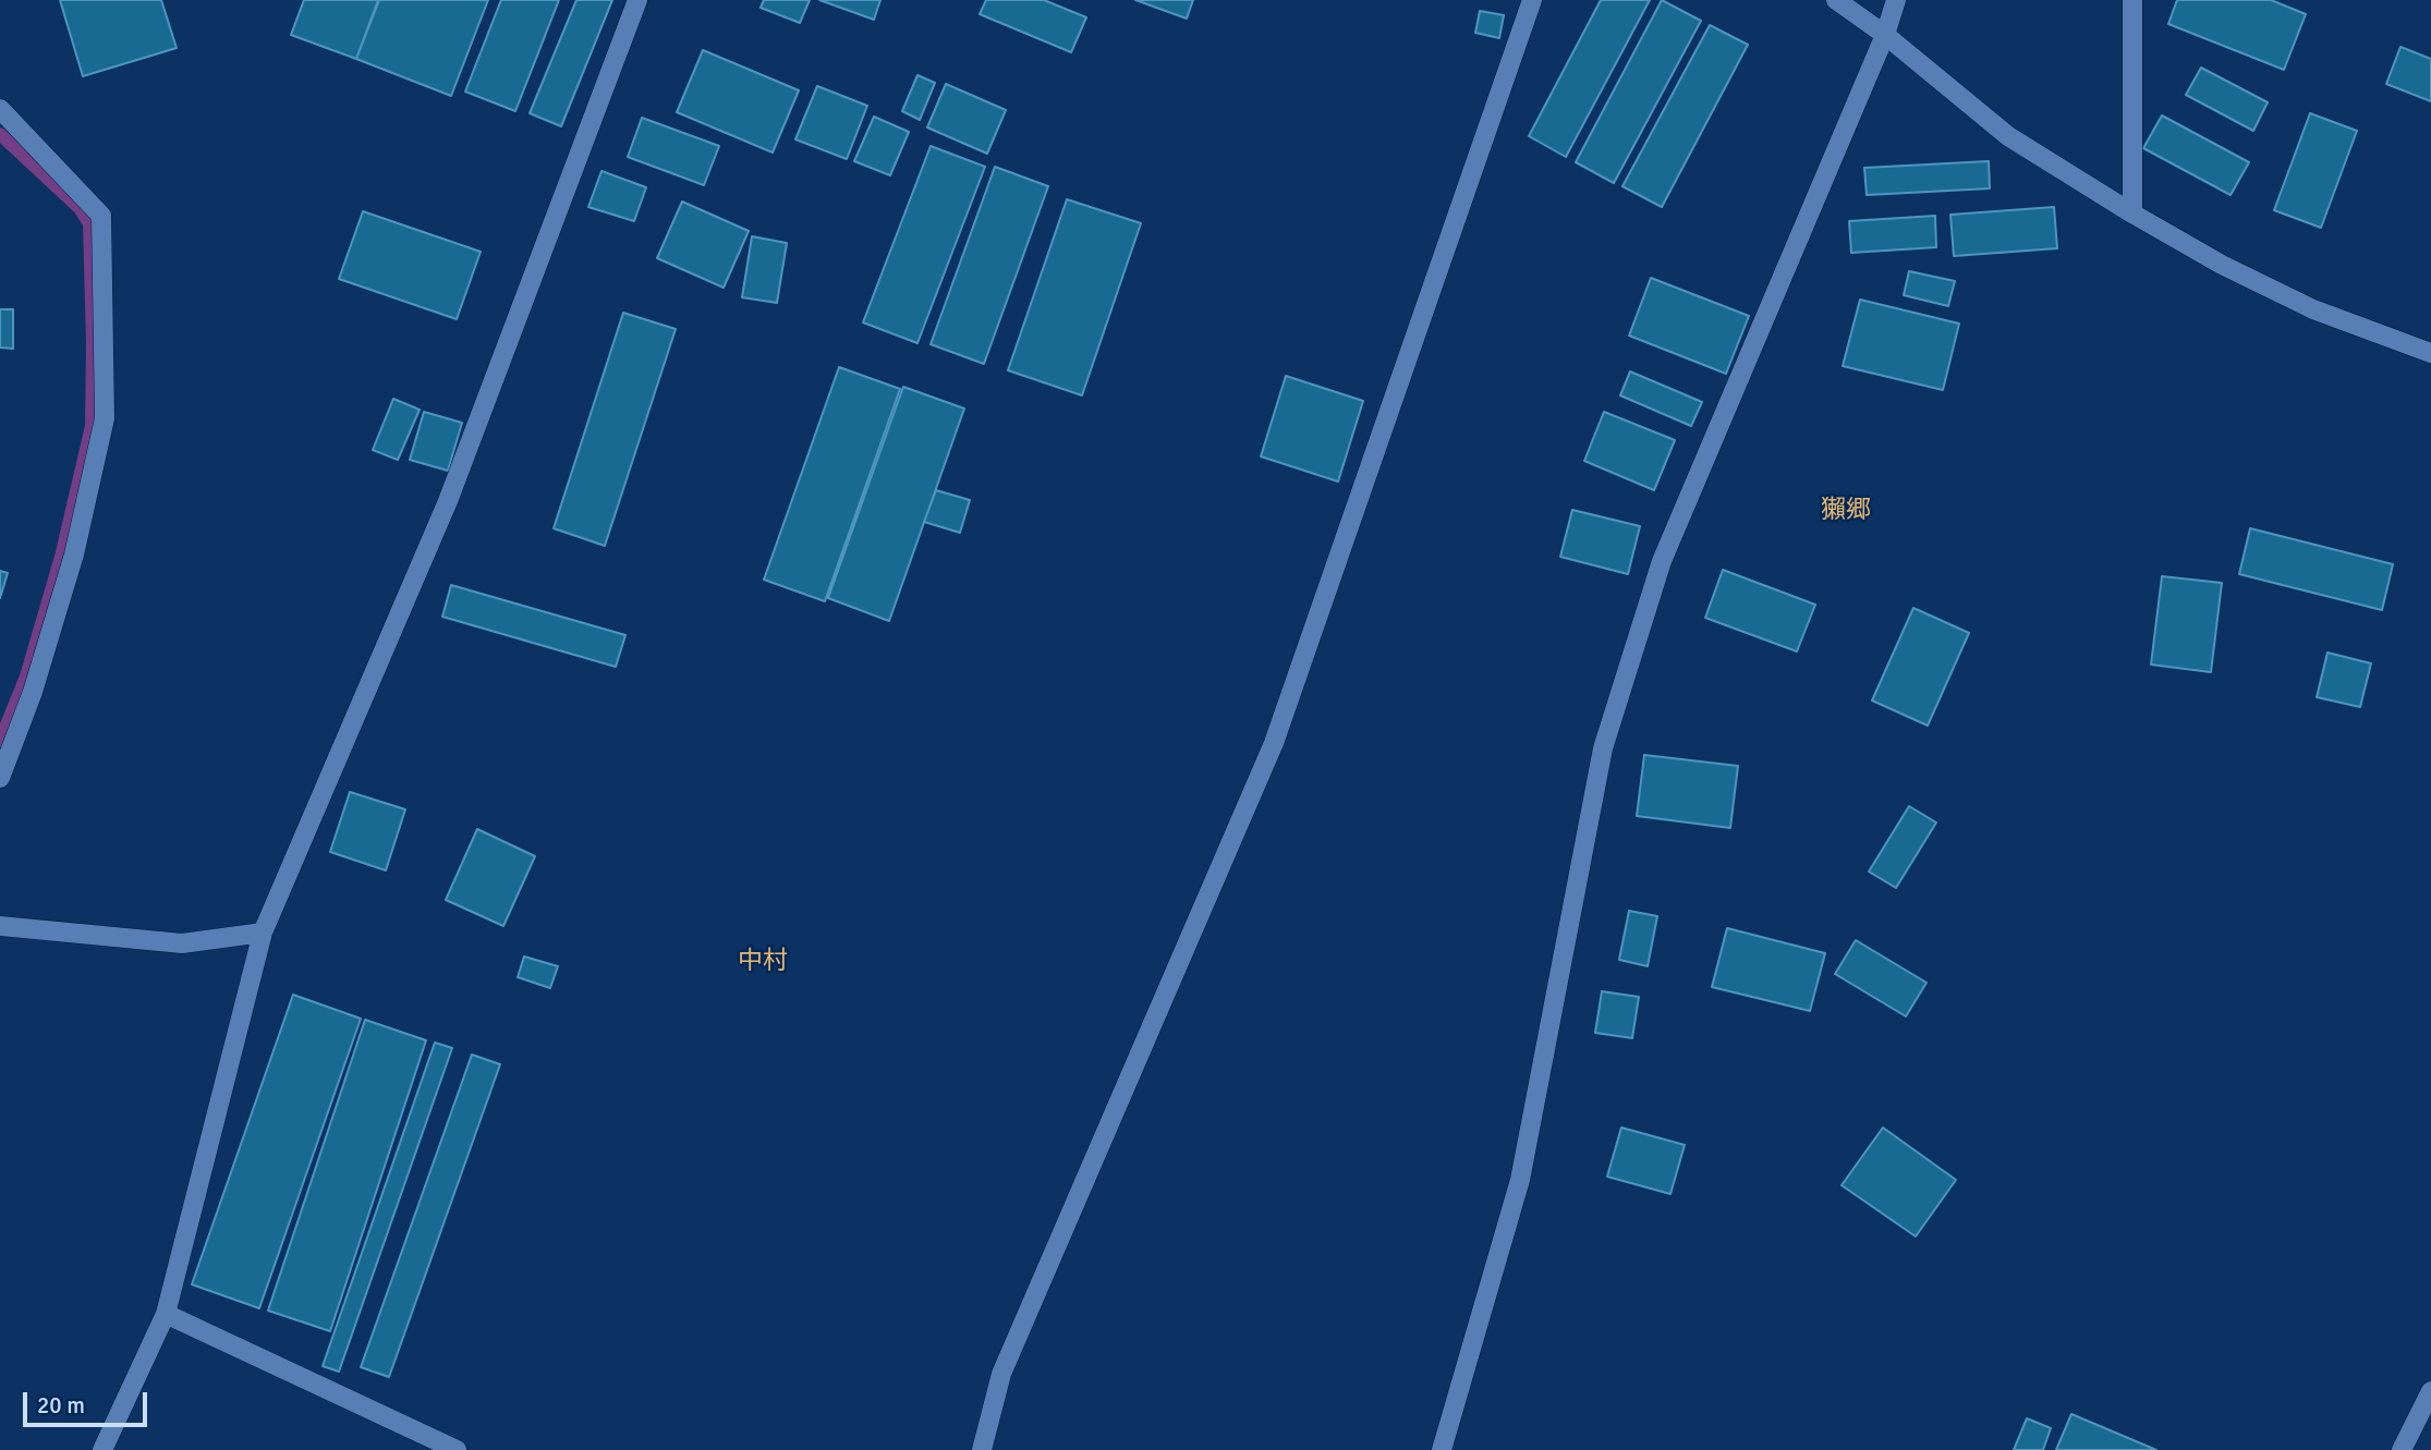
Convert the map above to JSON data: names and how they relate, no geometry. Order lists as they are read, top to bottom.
{
  "districts": ["獺郷", "中村"],
  "scale_bar": "20 m"
}
